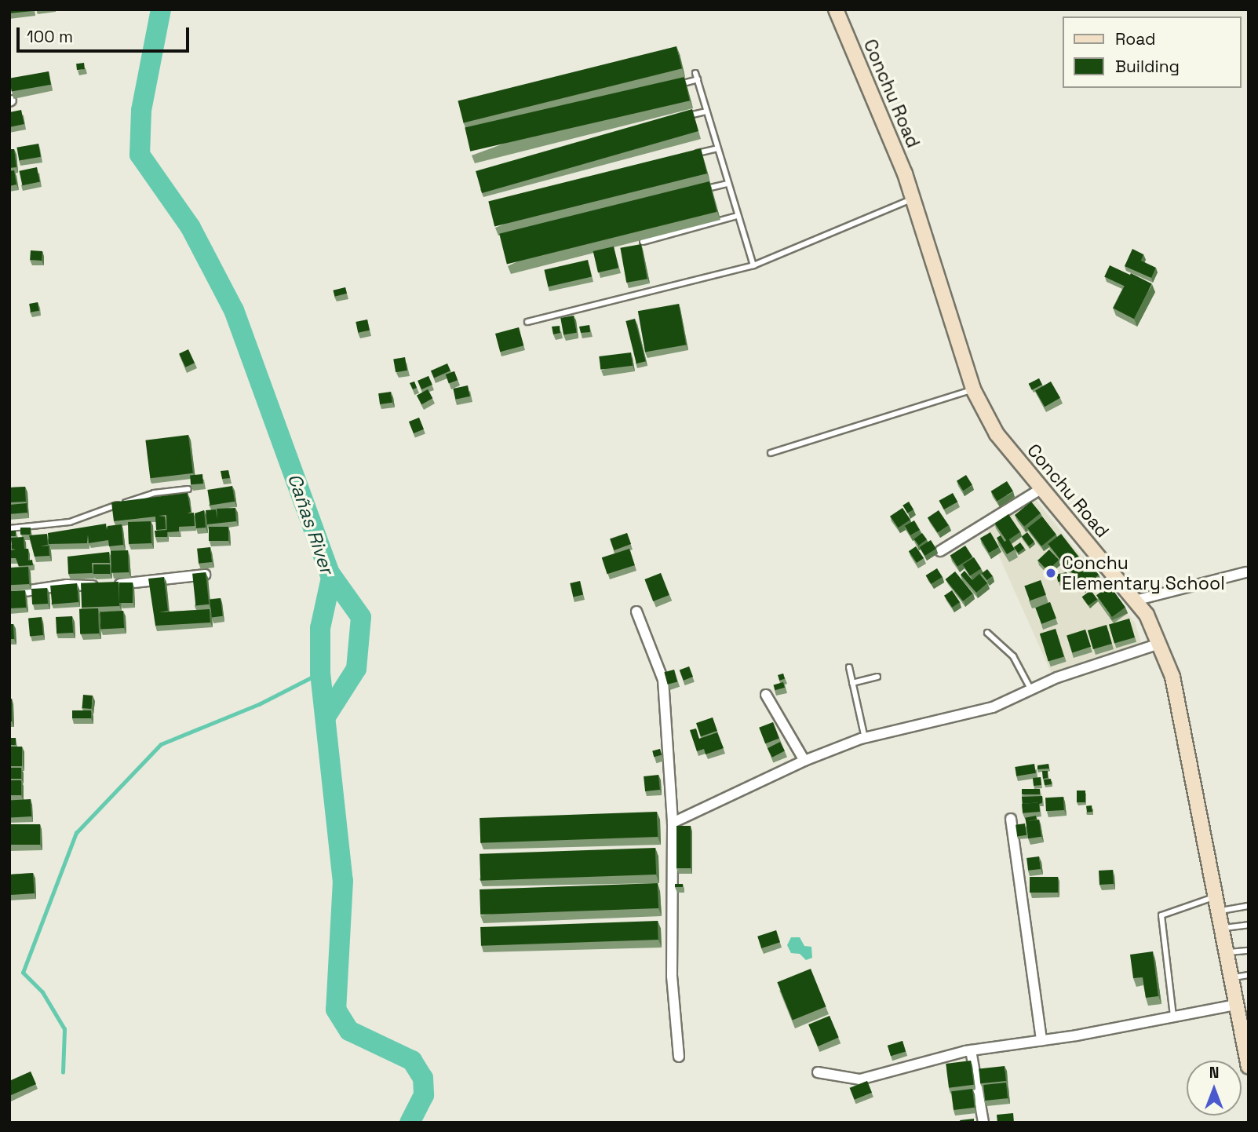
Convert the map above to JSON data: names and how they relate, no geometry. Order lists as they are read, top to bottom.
{
  "streets": {
    "main road": ["Conchu Road"]
  },
  "water": ["Cañas River"],
  "places": ["Conchu Elementary School"],
  "legend": ["Road", "Building"],
  "scale_bar": "100 m",
  "north": "top"
}
